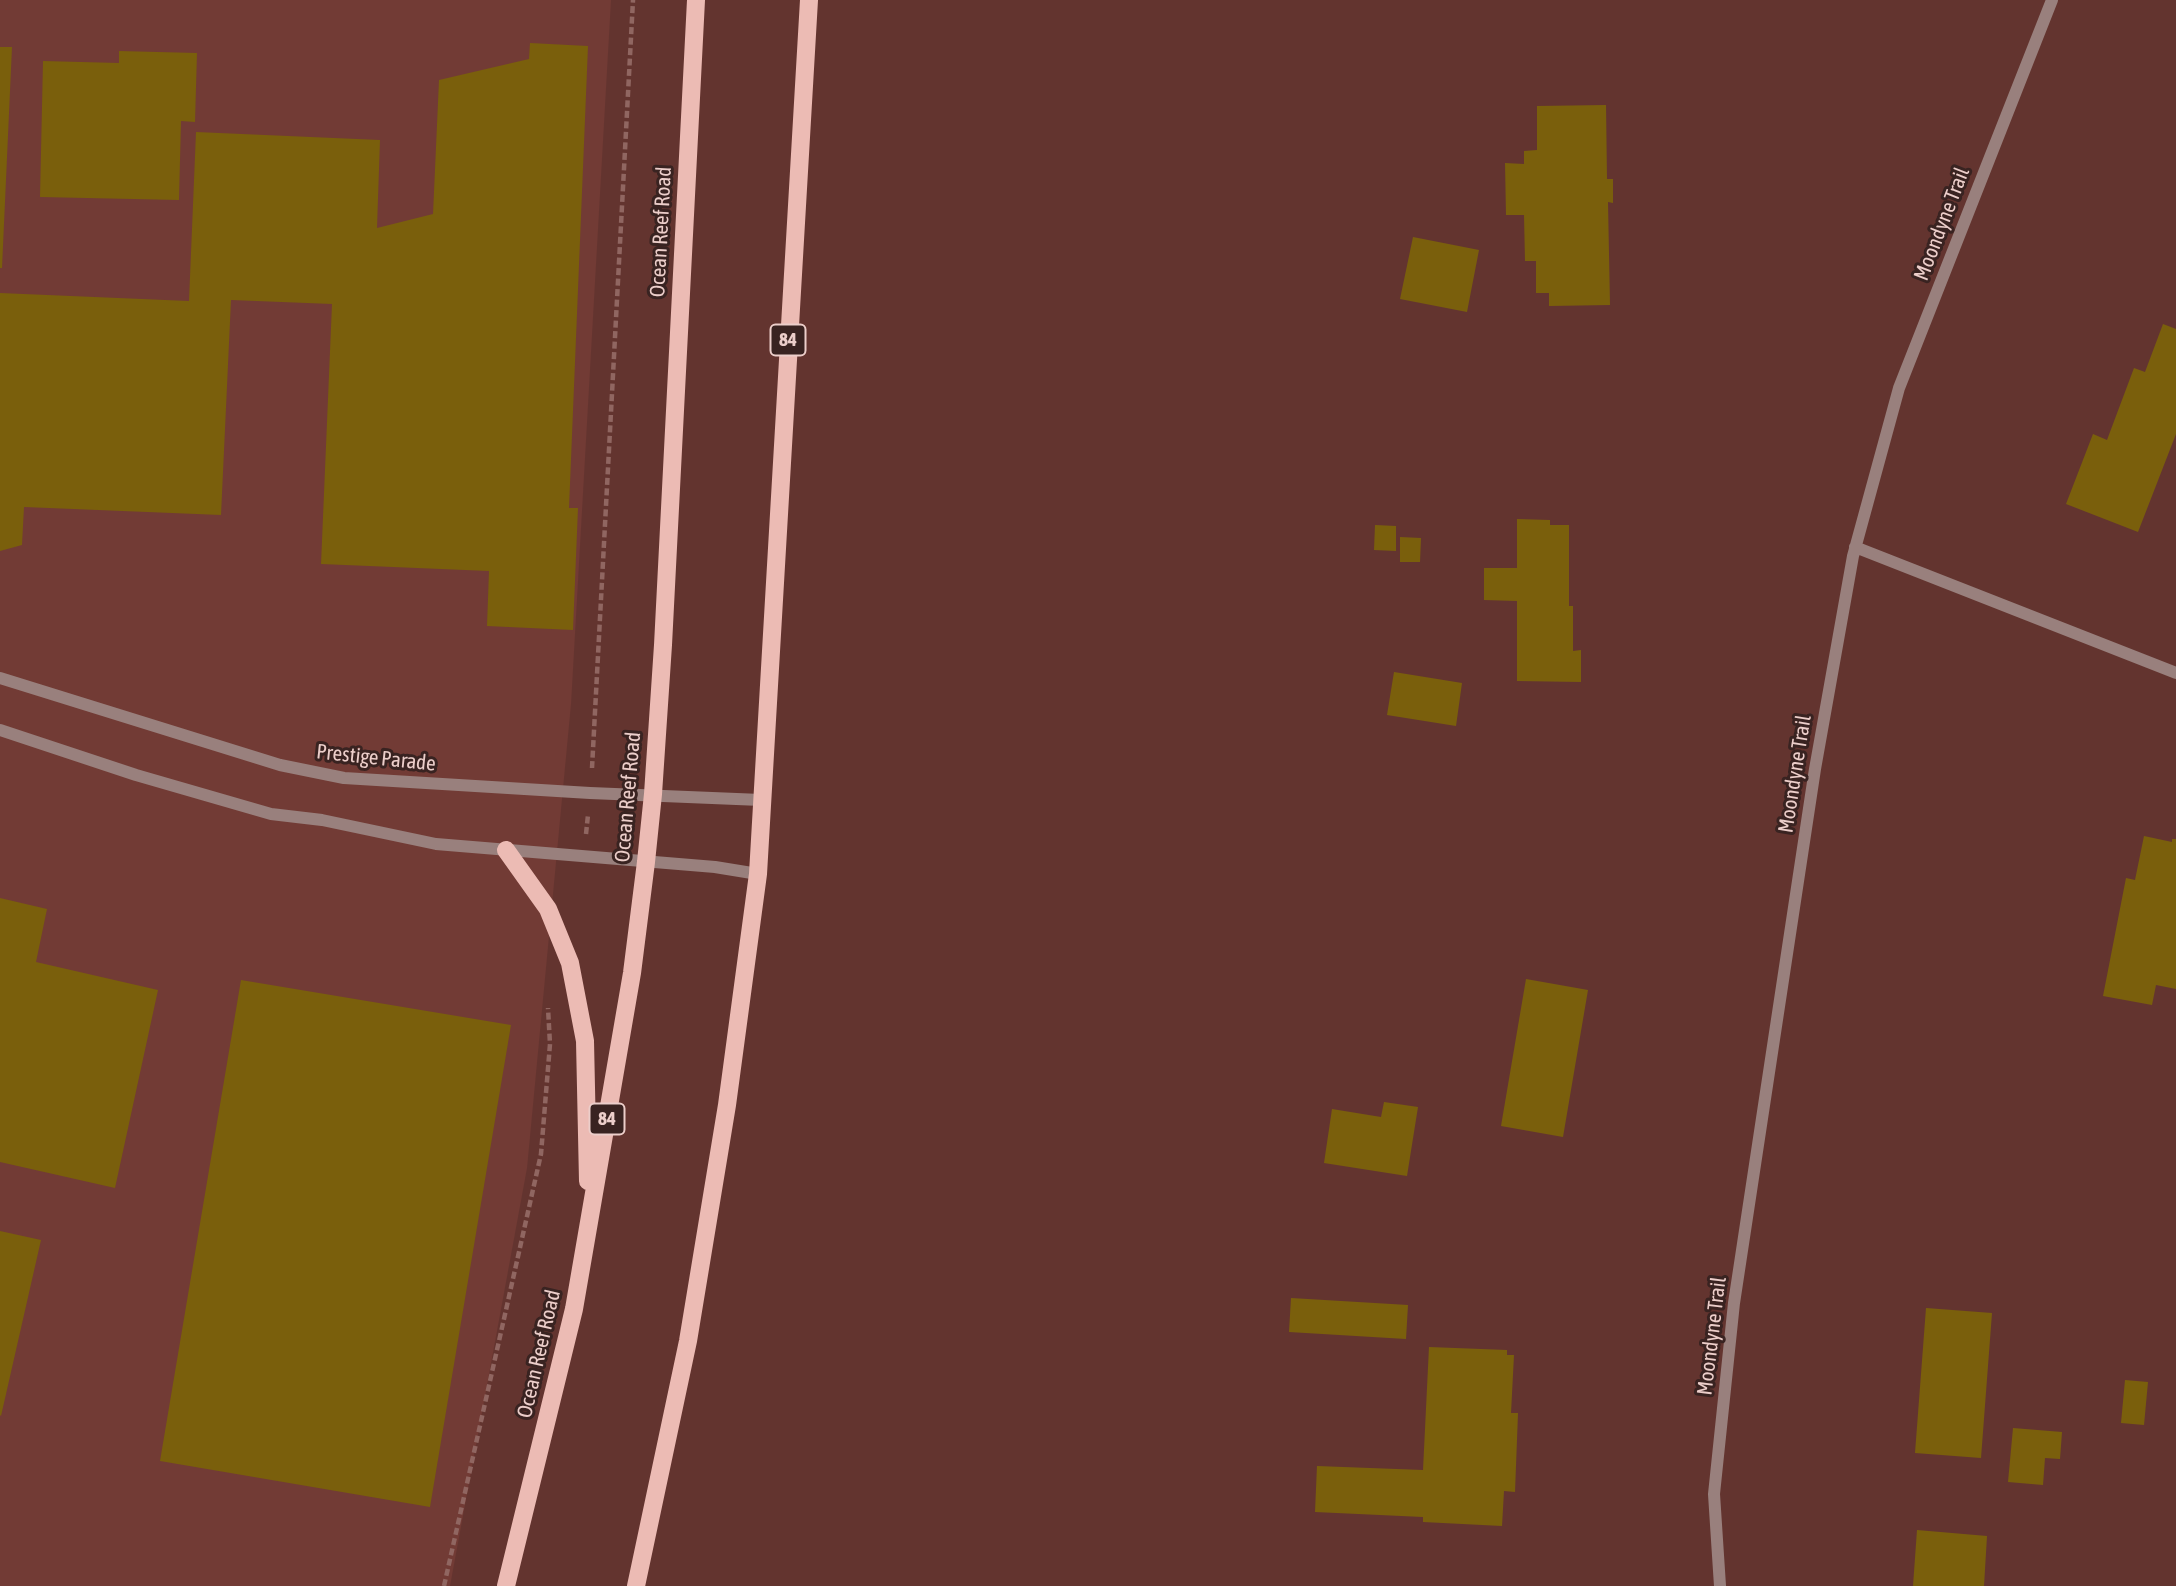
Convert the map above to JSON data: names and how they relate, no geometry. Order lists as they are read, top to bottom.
{
  "streets": {
    "main road": ["Ocean Reef Road", "84"],
    "street": ["Moondyne Trail", "Prestige Parade"]
  },
  "crossings": [
    ["Ocean Reef Road", "Prestige Parade"],
    ["84", "Prestige Parade"]
  ]
}
